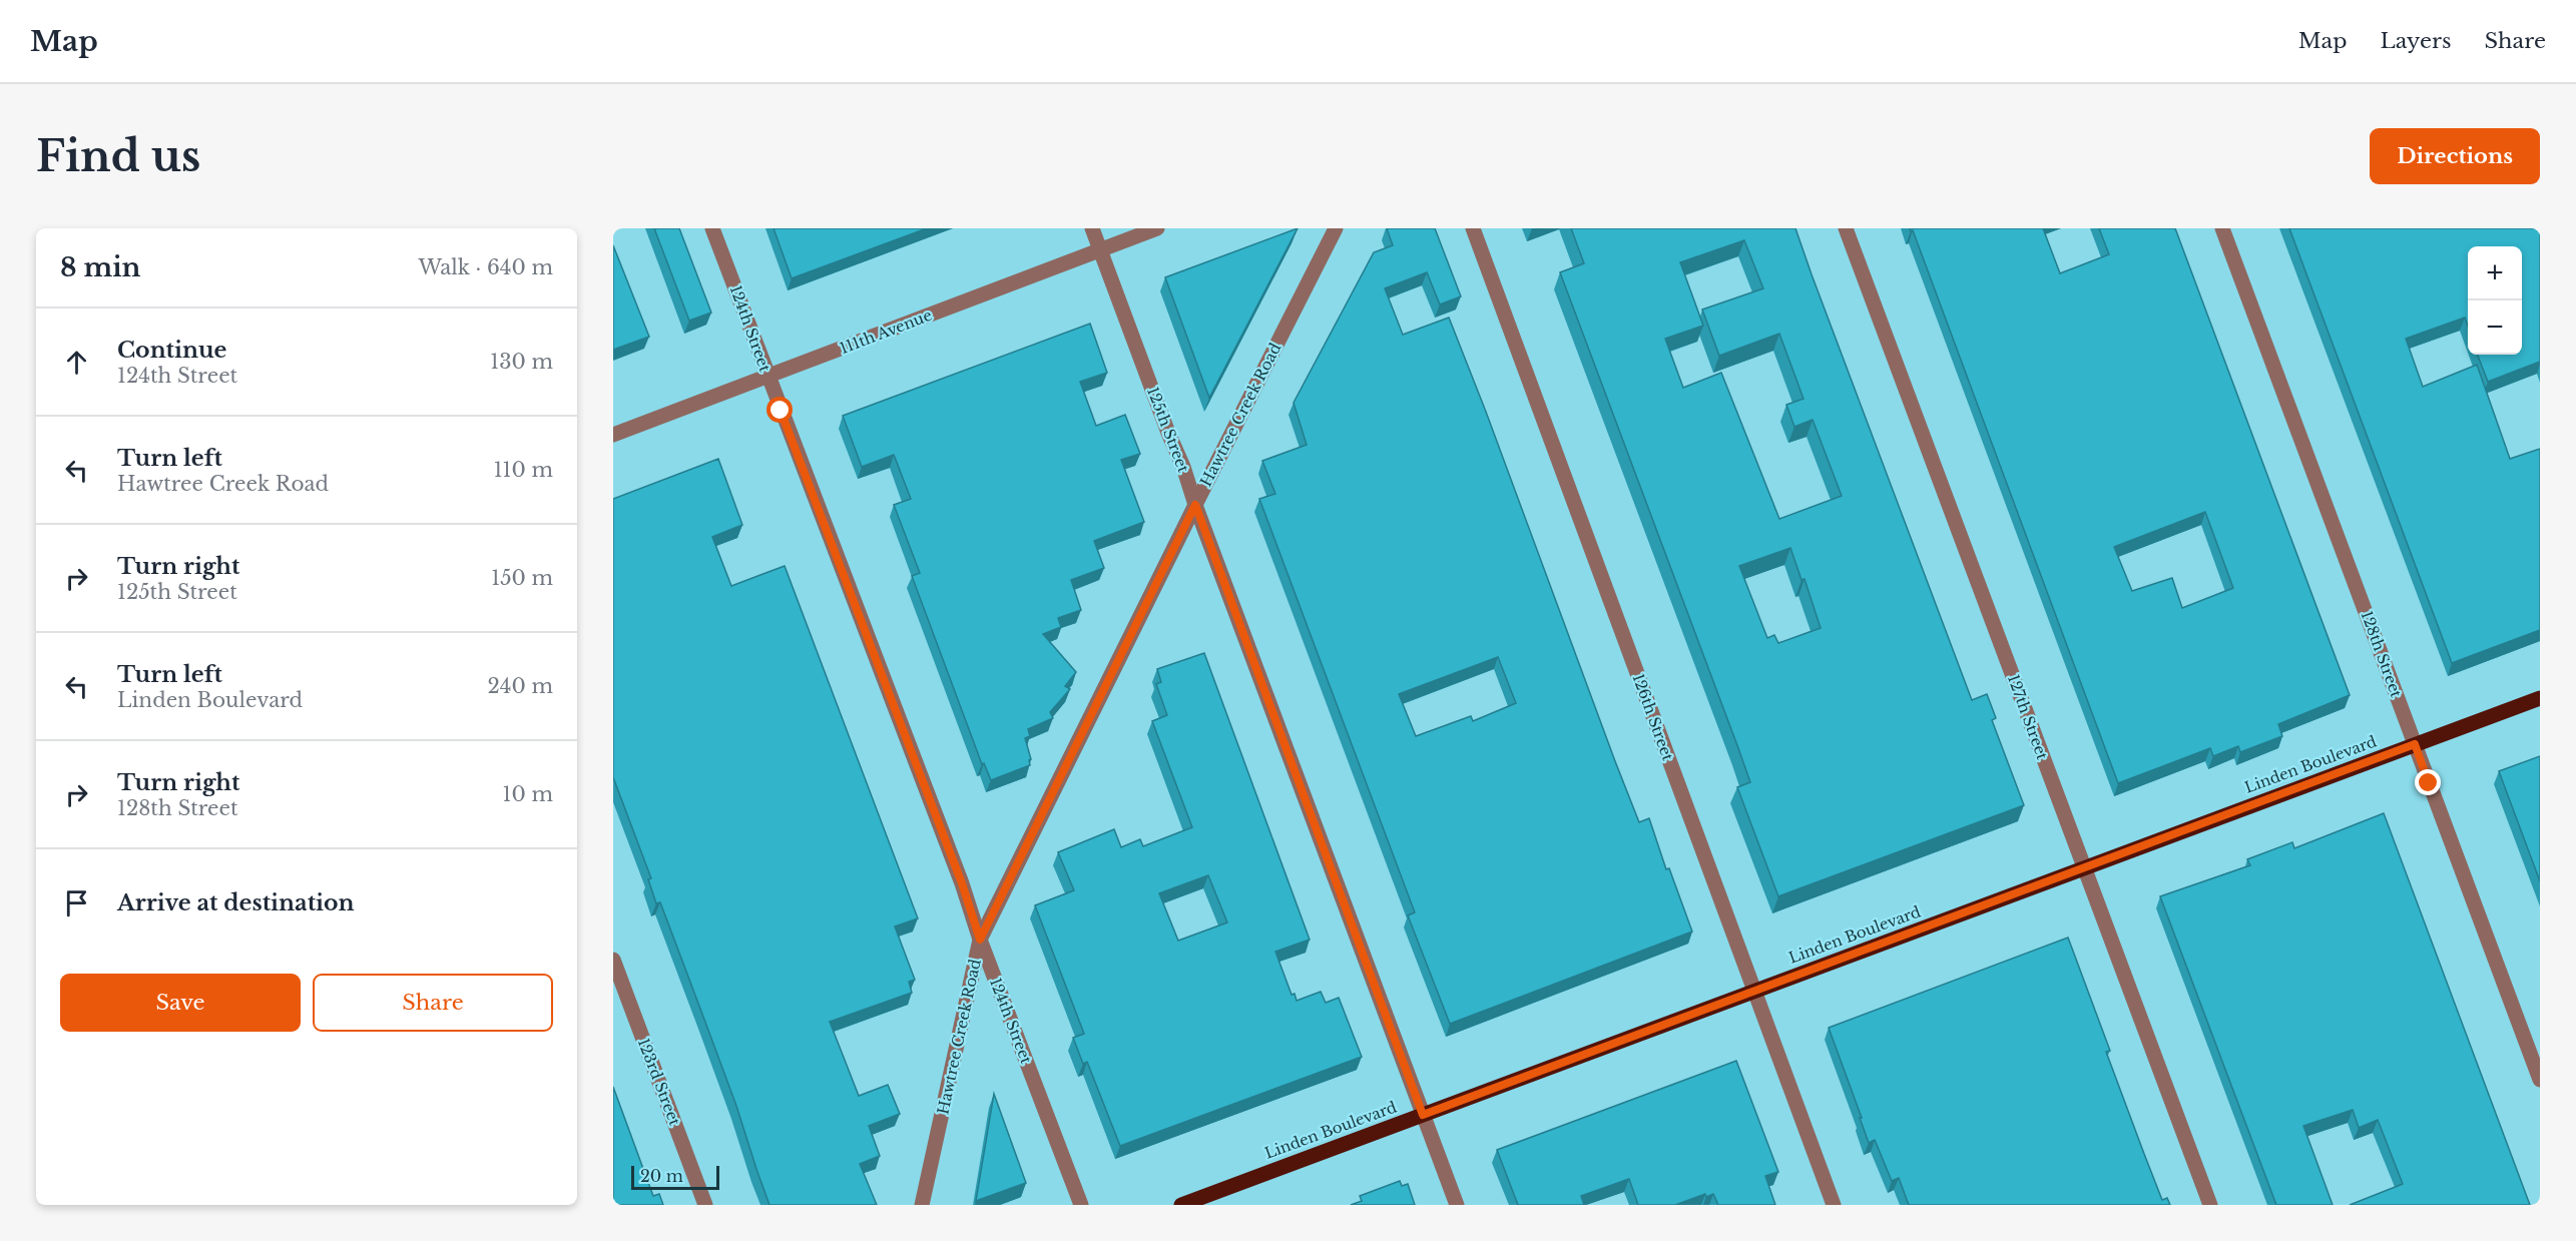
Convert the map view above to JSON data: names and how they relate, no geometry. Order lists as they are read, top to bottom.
{
  "streets": {
    "main road": ["Linden Boulevard"],
    "street": [
      "124th Street",
      "111th Avenue",
      "Hawtree Creek Road",
      "125th Street",
      "128th Street",
      "126th Street",
      "127th Street",
      "123rd Street"
    ]
  },
  "crossings": [
    ["124th Street", "111th Avenue"],
    ["124th Street", "Hawtree Creek Road"],
    ["111th Avenue", "125th Street"],
    ["Hawtree Creek Road", "125th Street"],
    ["125th Street", "Linden Boulevard"],
    ["128th Street", "Linden Boulevard"],
    ["126th Street", "Linden Boulevard"],
    ["127th Street", "Linden Boulevard"]
  ],
  "scale_bar": "20 m",
  "page": {
    "header": "Map",
    "nav": ["Map", "Layers", "Share"],
    "buttons": [
      "Directions",
      ["Save", "Share"]
    ],
    "title": "Find us",
    "heading": ["8 min", "Walk · 640 m"],
    "map_buttons": ["+", "−"],
    "list": [
      ["Continue", "124th Street", "130 m"],
      ["Turn left", "Hawtree Creek Road", "110 m"],
      ["Turn right", "125th Street", "150 m"],
      ["Turn left", "Linden Boulevard", "240 m"],
      ["Turn right", "128th Street", "10 m"],
      "Arrive at destination"
    ],
    "scale": "20 m"
  }
}
